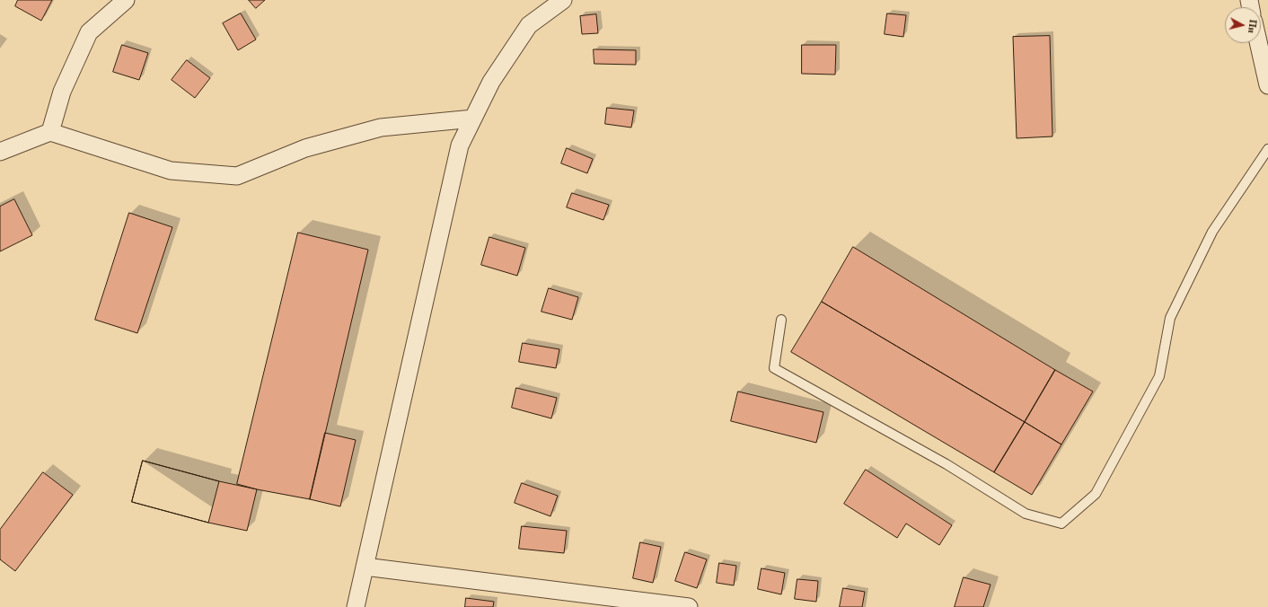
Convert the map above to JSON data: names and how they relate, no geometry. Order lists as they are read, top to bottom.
{
  "north": "right"
}
